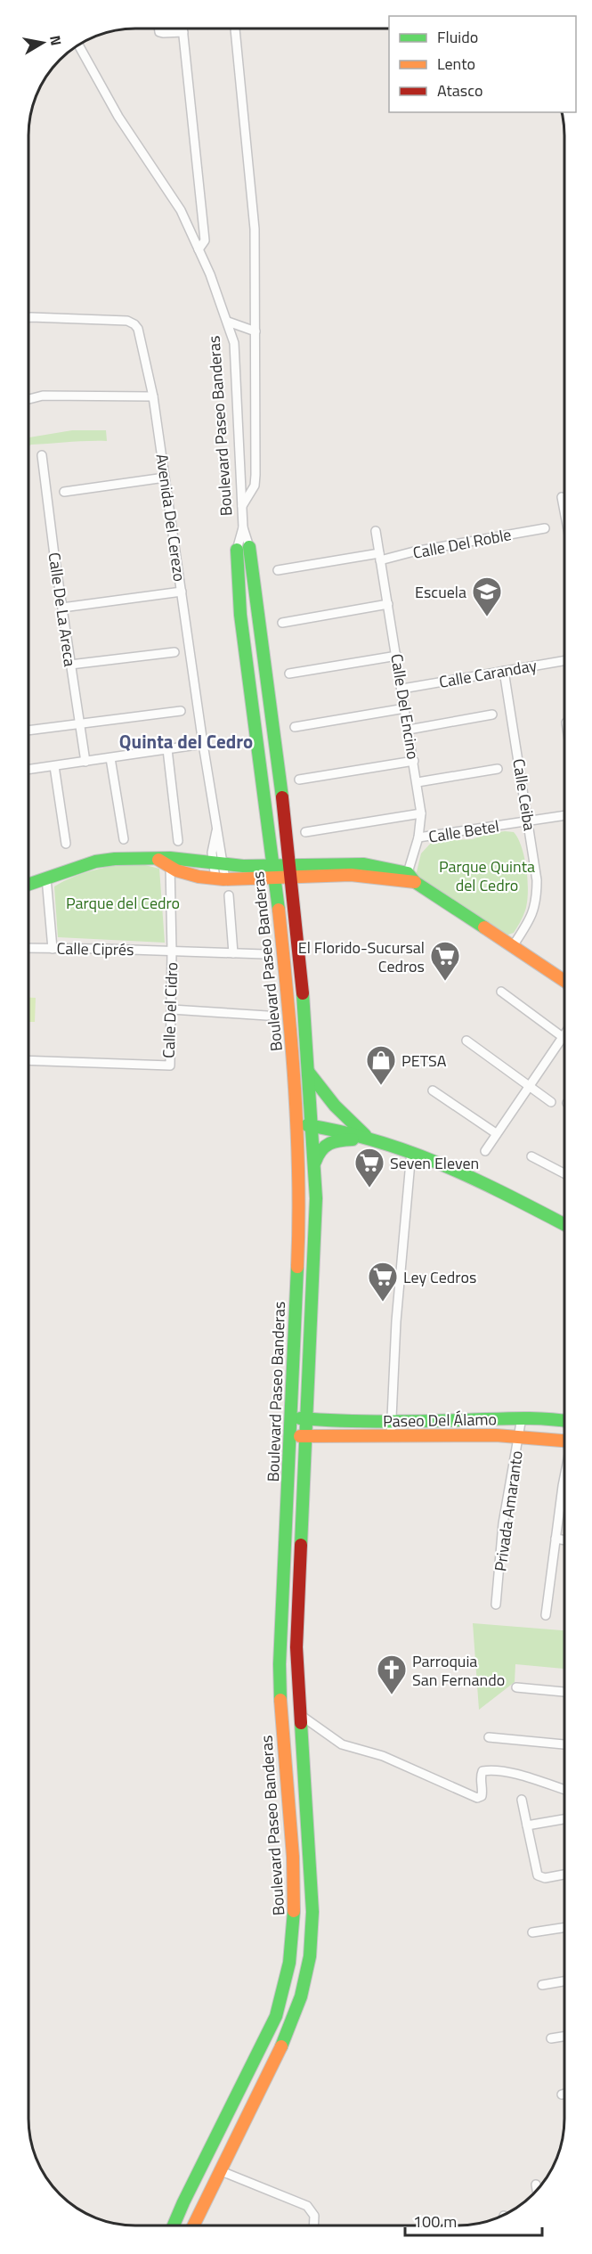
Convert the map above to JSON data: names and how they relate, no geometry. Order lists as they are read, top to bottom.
{
  "streets": {
    "main road": ["Boulevard Paseo Banderas", "Paseo Del Álamo"],
    "street": [
      "Avenida Del Cerezo",
      "Calle Del Roble",
      "Calle De La Areca",
      "Calle Caranday",
      "Calle Del Encino",
      "Calle Ceiba",
      "Calle Betel",
      "Calle Ciprés",
      "Calle Del Cidro",
      "Privada Amaranto"
    ]
  },
  "crossings": [
    ["Boulevard Paseo Banderas", "Paseo Del Álamo"],
    ["Calle Del Roble", "Calle Del Encino"],
    ["Calle Caranday", "Calle Del Encino"],
    ["Calle Caranday", "Calle Ceiba"],
    ["Calle Del Encino", "Calle Betel"],
    ["Calle Ceiba", "Calle Betel"],
    ["Calle Ciprés", "Calle Del Cidro"],
    ["Paseo Del Álamo", "Privada Amaranto"]
  ],
  "districts": ["Quinta del Cedro"],
  "parks": ["Parque Quinta del Cedro", "Parque del Cedro"],
  "places": {
    "school or university": ["Escuela"],
    "supermarket": ["El Florido-Sucursal Cedros", "Seven Eleven", "Ley Cedros"],
    "shop": ["PETSA"],
    "church": ["Parroquia San Fernando"]
  },
  "legend": ["Fluido", "Lento", "Atasco"],
  "scale_bar": "100 m",
  "north": "right"
}
